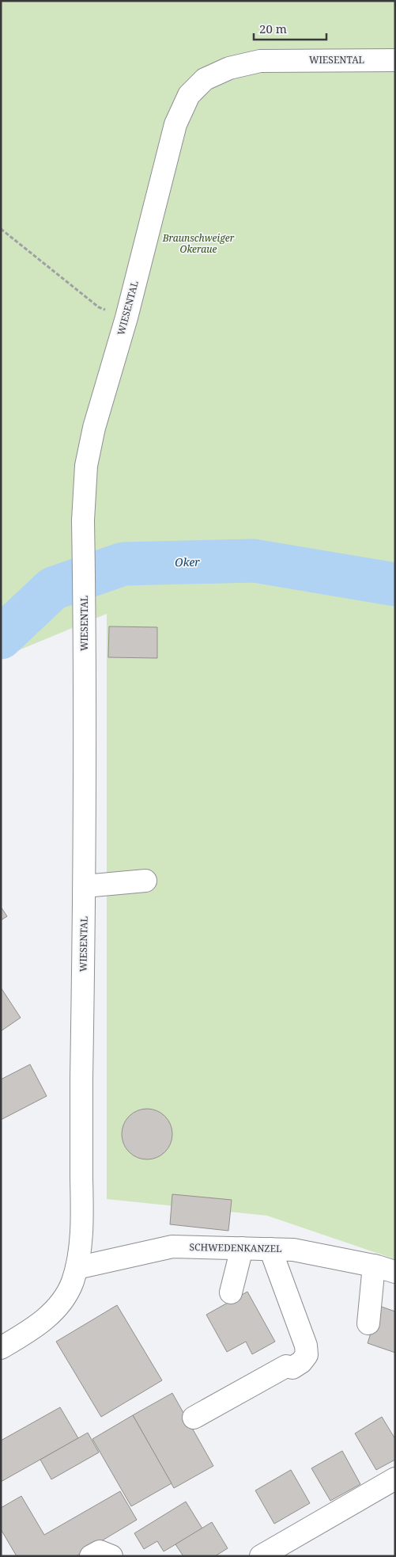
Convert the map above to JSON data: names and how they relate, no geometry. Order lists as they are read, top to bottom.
{
  "streets": {
    "street": ["WIESENTAL", "SCHWEDENKANZEL"]
  },
  "crossings": [
    ["WIESENTAL", "SCHWEDENKANZEL"]
  ],
  "water": ["Oker"],
  "parks": ["Braunschweiger Okeraue"],
  "scale_bar": "20 m"
}
